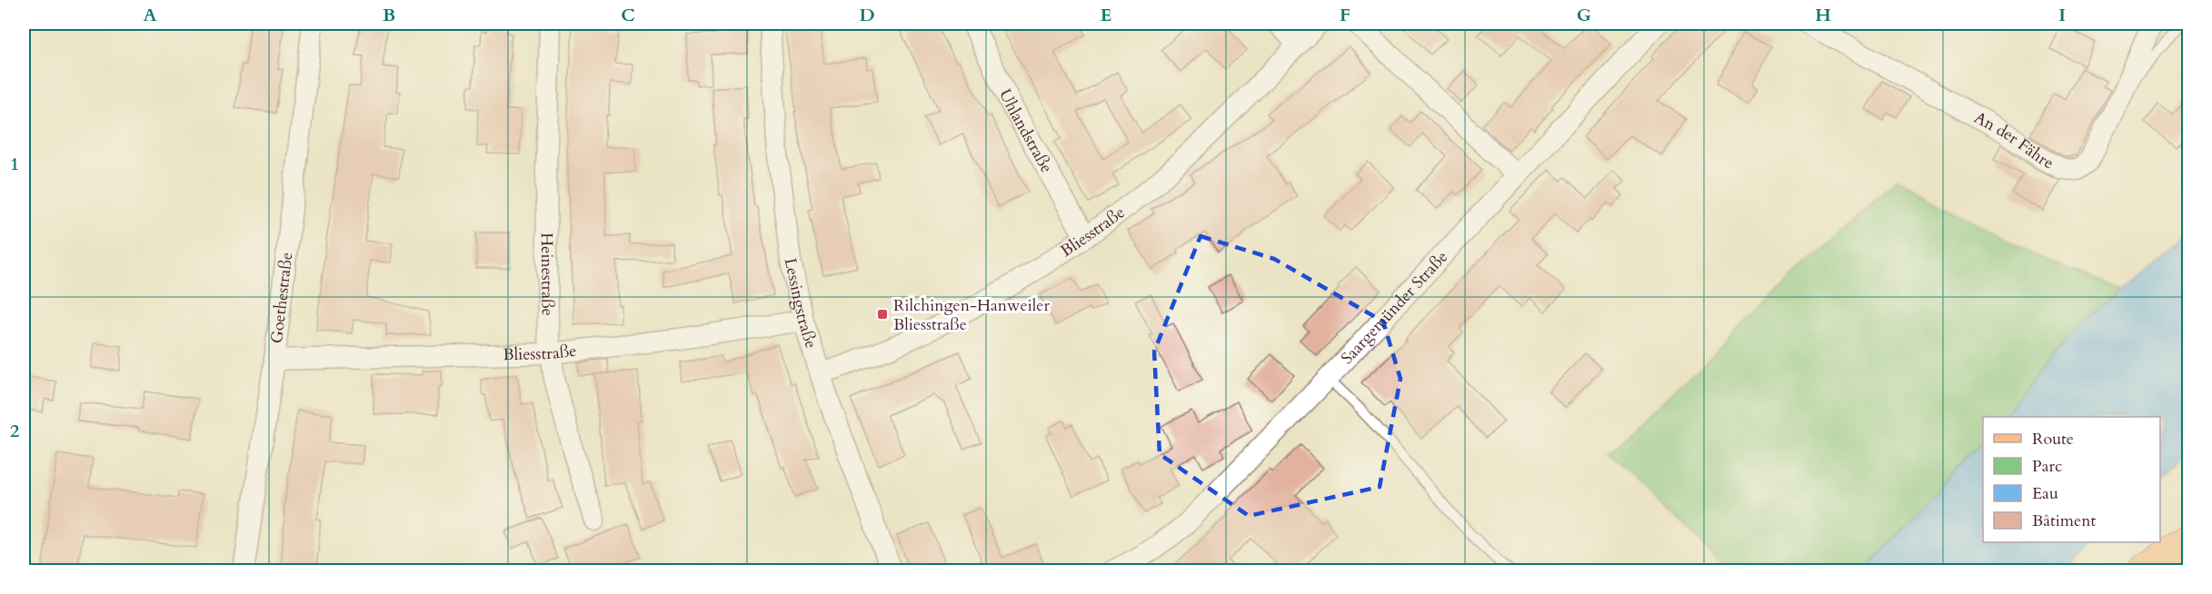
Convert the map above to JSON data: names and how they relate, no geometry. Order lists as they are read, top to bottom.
{
  "streets": {
    "street": [
      "Uhlandstraße",
      "An der Fähre",
      "Bliesstraße",
      "Heinestraße",
      "Goethestraße",
      "Lessingstraße",
      "Saargemünder Straße"
    ]
  },
  "crossings": [
    ["Uhlandstraße", "Bliesstraße"],
    ["Bliesstraße", "Heinestraße"],
    ["Bliesstraße", "Goethestraße"],
    ["Bliesstraße", "Lessingstraße"]
  ],
  "places": {
    "transit": ["Rilchingen-Hanweiler Bliesstraße"]
  },
  "legend": [
    "Route",
    "Parc",
    "Eau",
    "Bâtiment"
  ],
  "grid": {
    "columns": [
      "A",
      "B",
      "C",
      "D",
      "E",
      "F",
      "G",
      "H",
      "I"
    ],
    "rows": ["1", "2"]
  }
}
